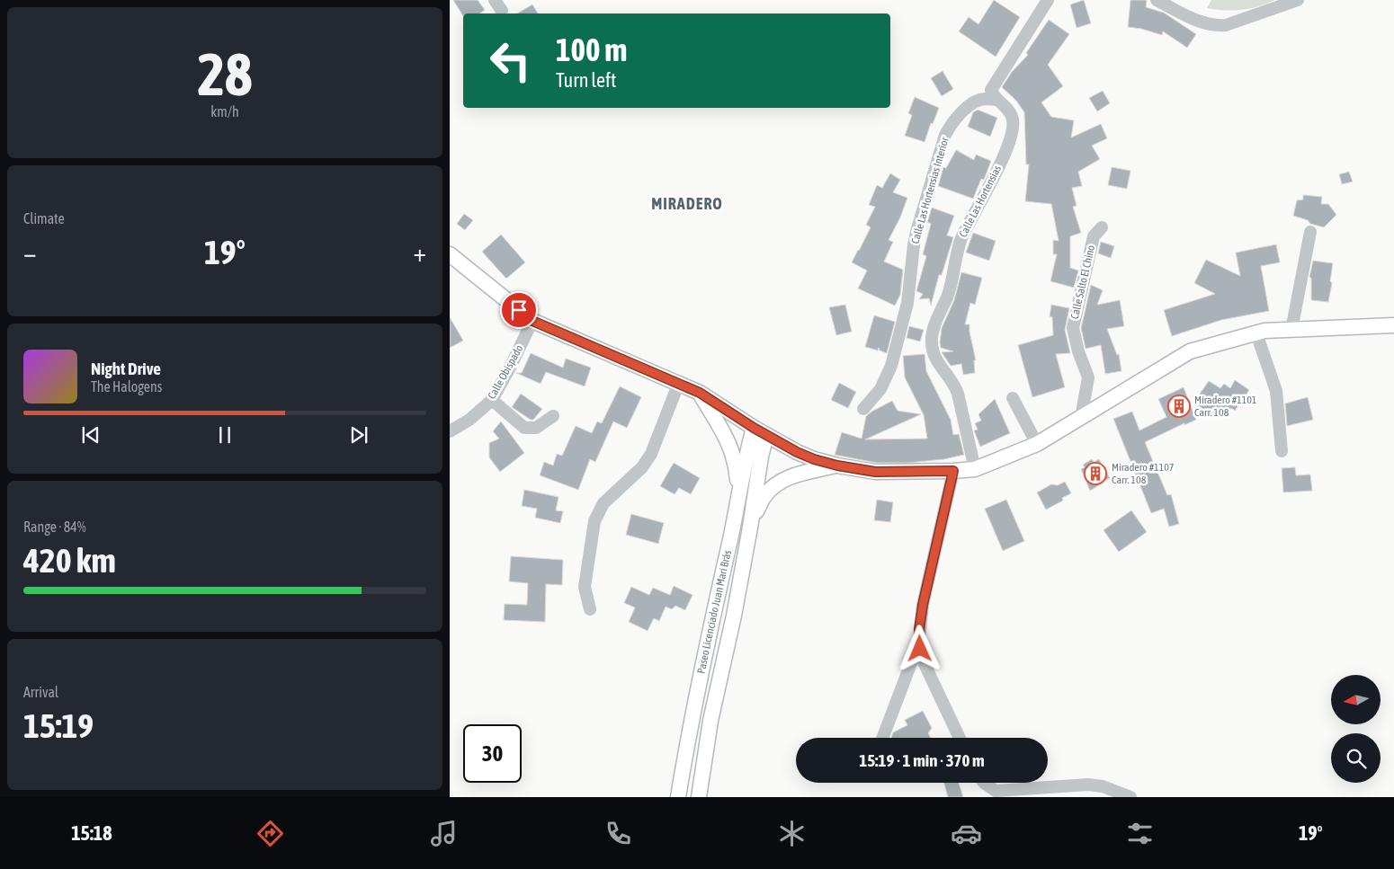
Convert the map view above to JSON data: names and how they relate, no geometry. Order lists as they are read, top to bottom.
{
  "streets": {
    "main road": ["Paseo Licenciado Juan Mari Brás"],
    "street": [
      "Calle Las Hortensias Interior",
      "Calle Las Hortensias",
      "Calle Salto El Chino",
      "Calle Obispado"
    ]
  },
  "crossings": [
    ["Calle Las Hortensias Interior", "Calle Las Hortensias"]
  ],
  "districts": ["MIRADERO"],
  "places": {
    "building": ["Miradero #1101 Carr. 108", "Miradero #1107 Carr. 108"]
  },
  "north": "left",
  "page": {
    "tile": [
      ["28", "km/h"],
      "Climate",
      ["Range · 84%", "420 km"],
      ["Arrival", "15:19"]
    ],
    "turn": ["100 m", "Turn left"],
    "heat": ["−", "19°", "+"],
    "song": ["Night Drive", "The Halogens"],
    "limit": "30",
    "trip": "15:19 · 1 min · 370 m",
    "tabs": ["15:18", "19°"]
  }
}
